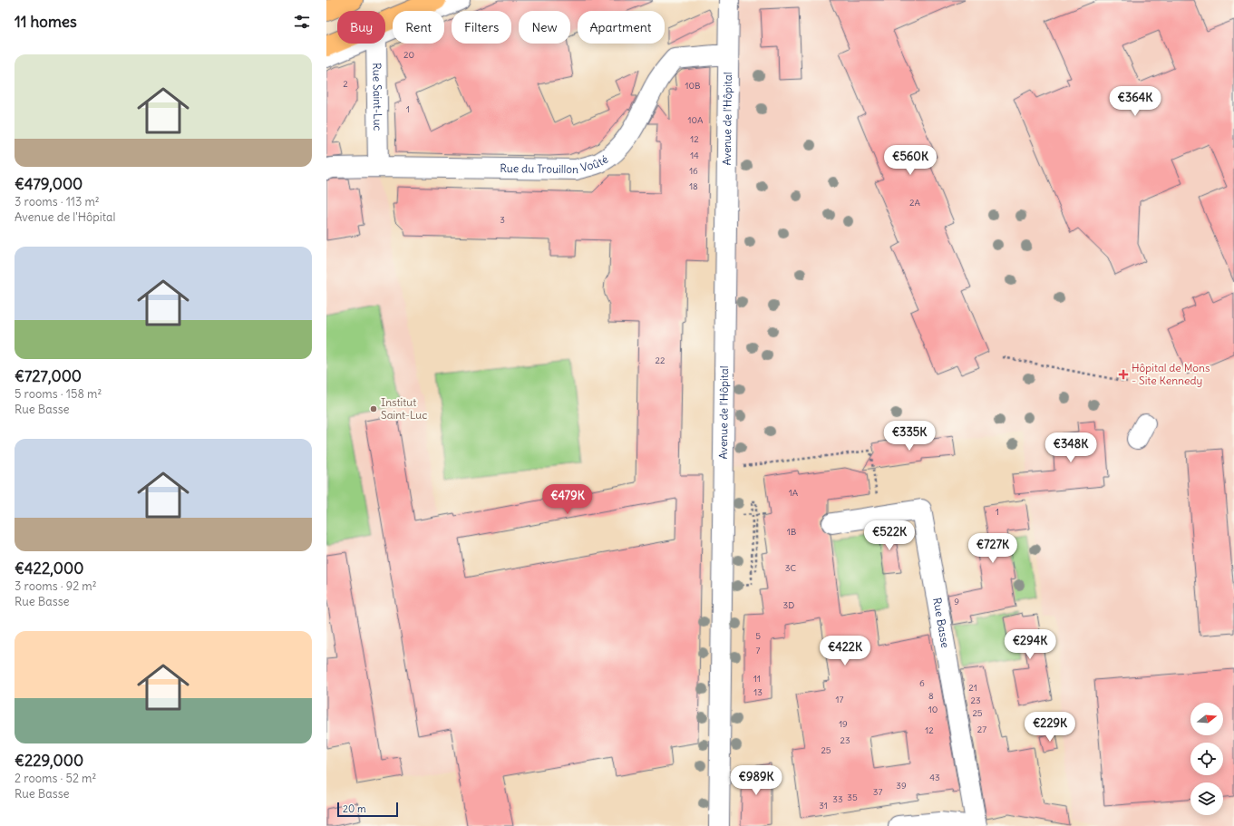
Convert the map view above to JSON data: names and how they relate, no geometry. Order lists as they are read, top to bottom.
{
  "streets": {
    "street": [
      "Rue Saint-Luc",
      "Avenue de l'Hôpital",
      "Rue du Trouillon Voûté",
      "Rue Basse"
    ]
  },
  "crossings": [
    ["Rue Saint-Luc", "Rue du Trouillon Voûté"],
    ["Avenue de l'Hôpital", "Rue du Trouillon Voûté"]
  ],
  "places": {
    "health": ["Hôpital de Mons - Site Kennedy"],
    "other": ["Institut Saint-Luc"]
  },
  "house_numbers": [
    "20",
    "2",
    "10B",
    "1",
    "10A",
    "12",
    "14",
    "16",
    "18",
    "2A",
    "3",
    "22",
    "1A",
    "1",
    "1B",
    "3C",
    "9",
    "3D",
    "5",
    "7",
    "11",
    "6",
    "21",
    "13",
    "8",
    "17",
    "23",
    "10",
    "25",
    "19",
    "27",
    "12",
    "23",
    "25",
    "43",
    "39",
    "37",
    "35",
    "33",
    "31"
  ],
  "scale_bar": "20 m",
  "north": "right",
  "page": {
    "heading": "11 homes",
    "chip": [
      "Buy",
      "Rent",
      "Filters",
      "New",
      "Apartment"
    ],
    "list": [
      {
        "name": "€479,000",
        "note": "3 rooms · 113 m² · Avenue de l'Hôpital"
      },
      {
        "name": "€727,000",
        "note": "5 rooms · 158 m² · Rue Basse"
      },
      {
        "name": "€422,000",
        "note": "3 rooms · 92 m² · Rue Basse"
      },
      {
        "name": "€229,000",
        "note": "2 rooms · 52 m² · Rue Basse"
      }
    ],
    "price": [
      "€364K",
      "€560K",
      "€335K",
      "€348K",
      "€479K",
      "€522K",
      "€727K",
      "€294K",
      "€422K",
      "€229K",
      "€989K"
    ],
    "scale": "20 m"
  }
}
